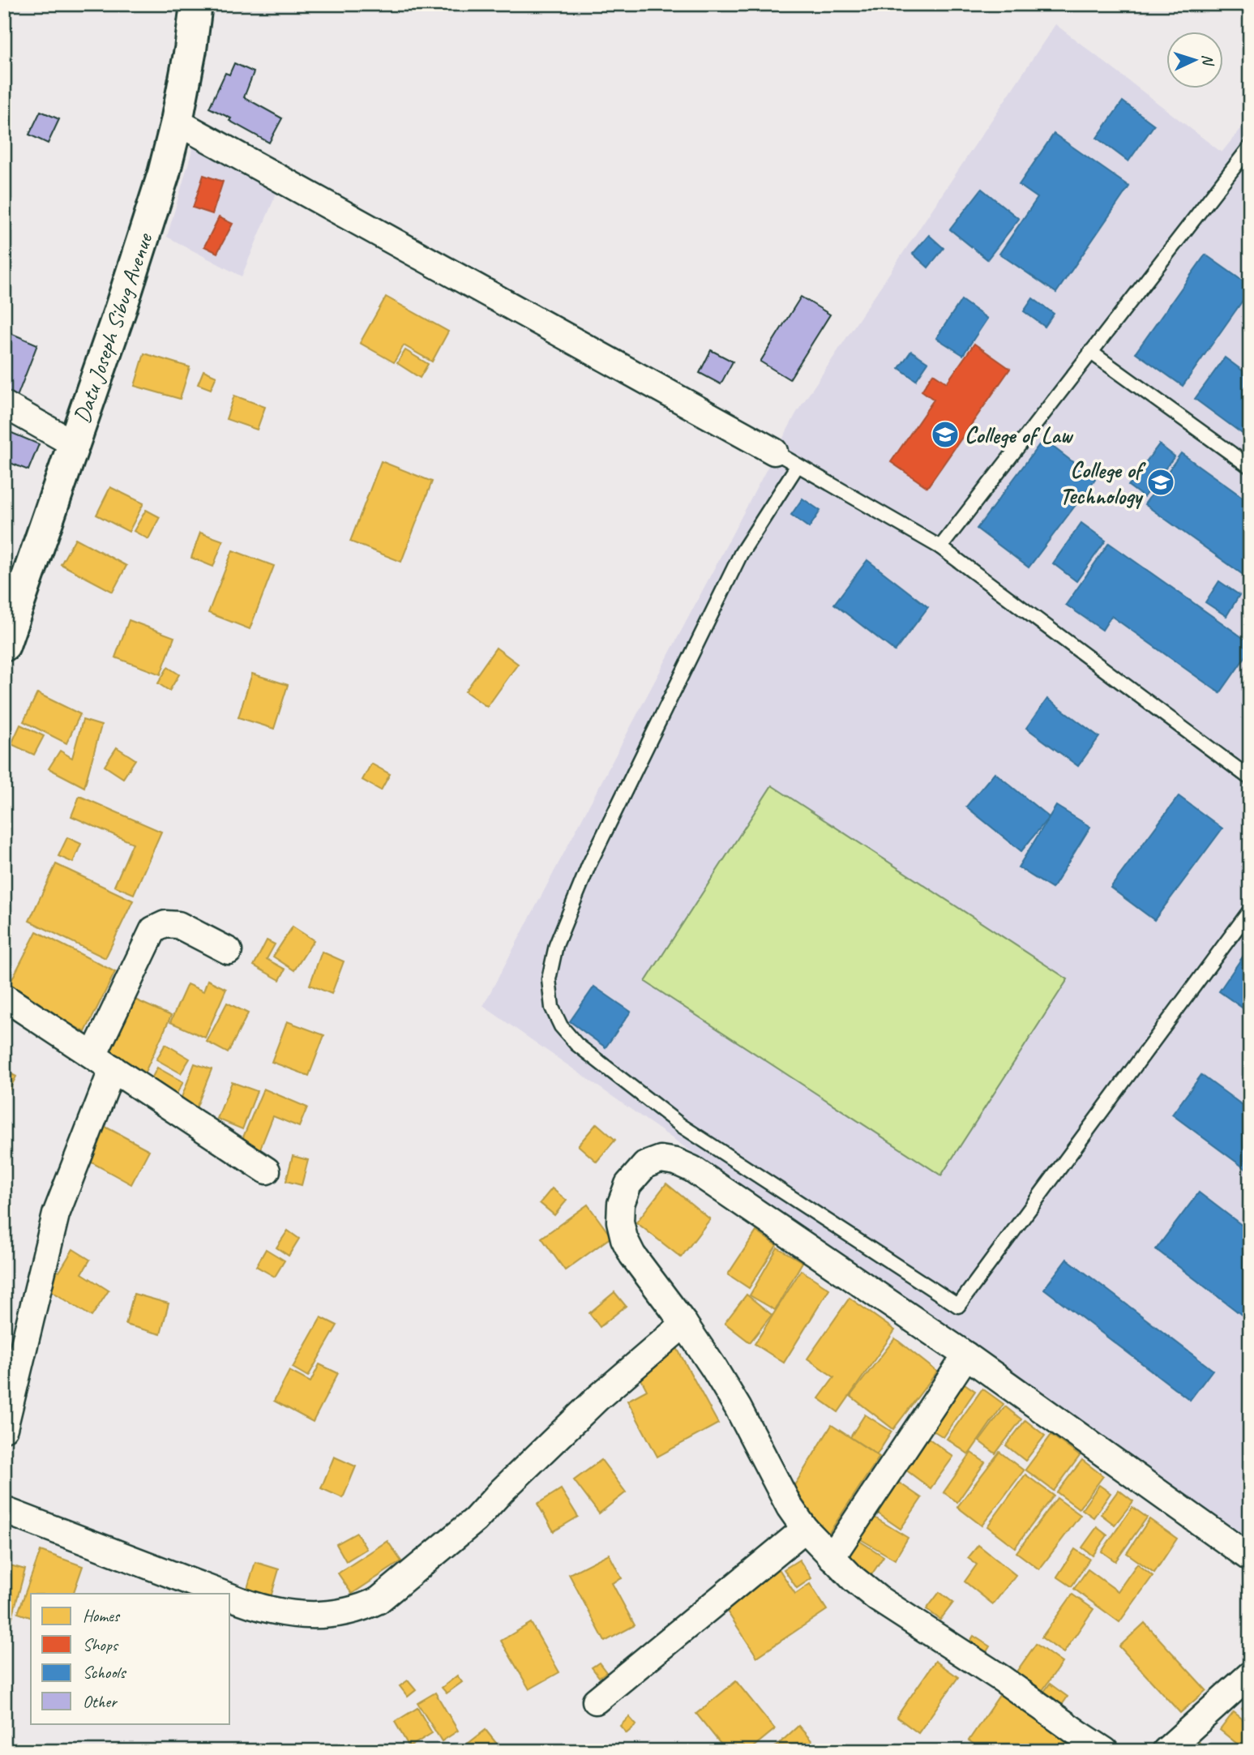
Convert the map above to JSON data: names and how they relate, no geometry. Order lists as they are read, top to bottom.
{
  "streets": {
    "main road": ["Datu Joseph Sibug Avenue"]
  },
  "places": {
    "school or university": ["College of Law", "College of Technology"]
  },
  "legend": [
    "Homes",
    "Shops",
    "Schools",
    "Other"
  ],
  "north": "right"
}
